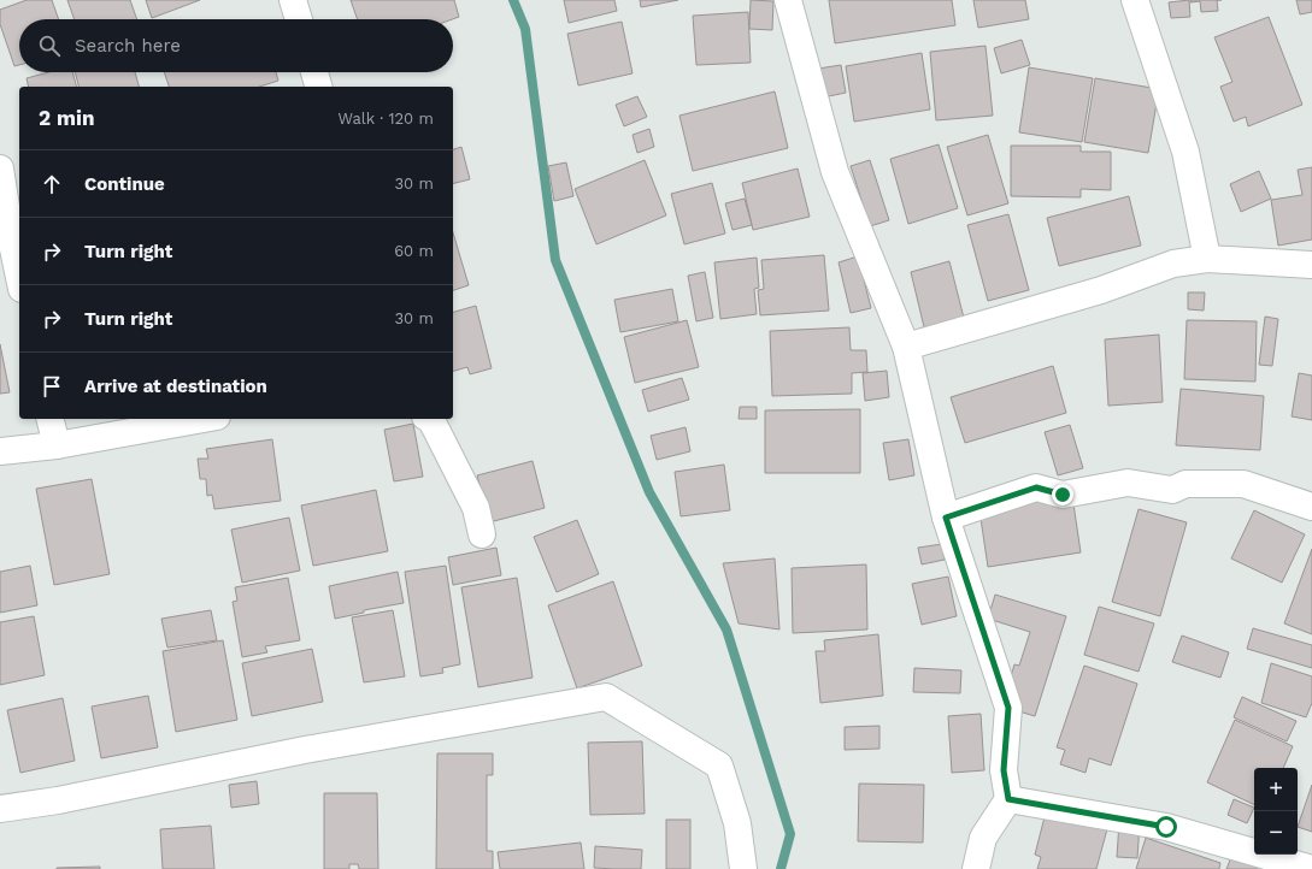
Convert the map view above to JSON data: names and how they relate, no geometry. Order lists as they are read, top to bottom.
{
  "page": {
    "search": "Search here",
    "heading": ["2 min", "Walk · 120 m"],
    "list": [
      ["Continue", "30 m"],
      ["Turn right", "60 m"],
      ["Turn right", "30 m"],
      "Arrive at destination"
    ],
    "map_buttons": ["+", "−"]
  }
}
